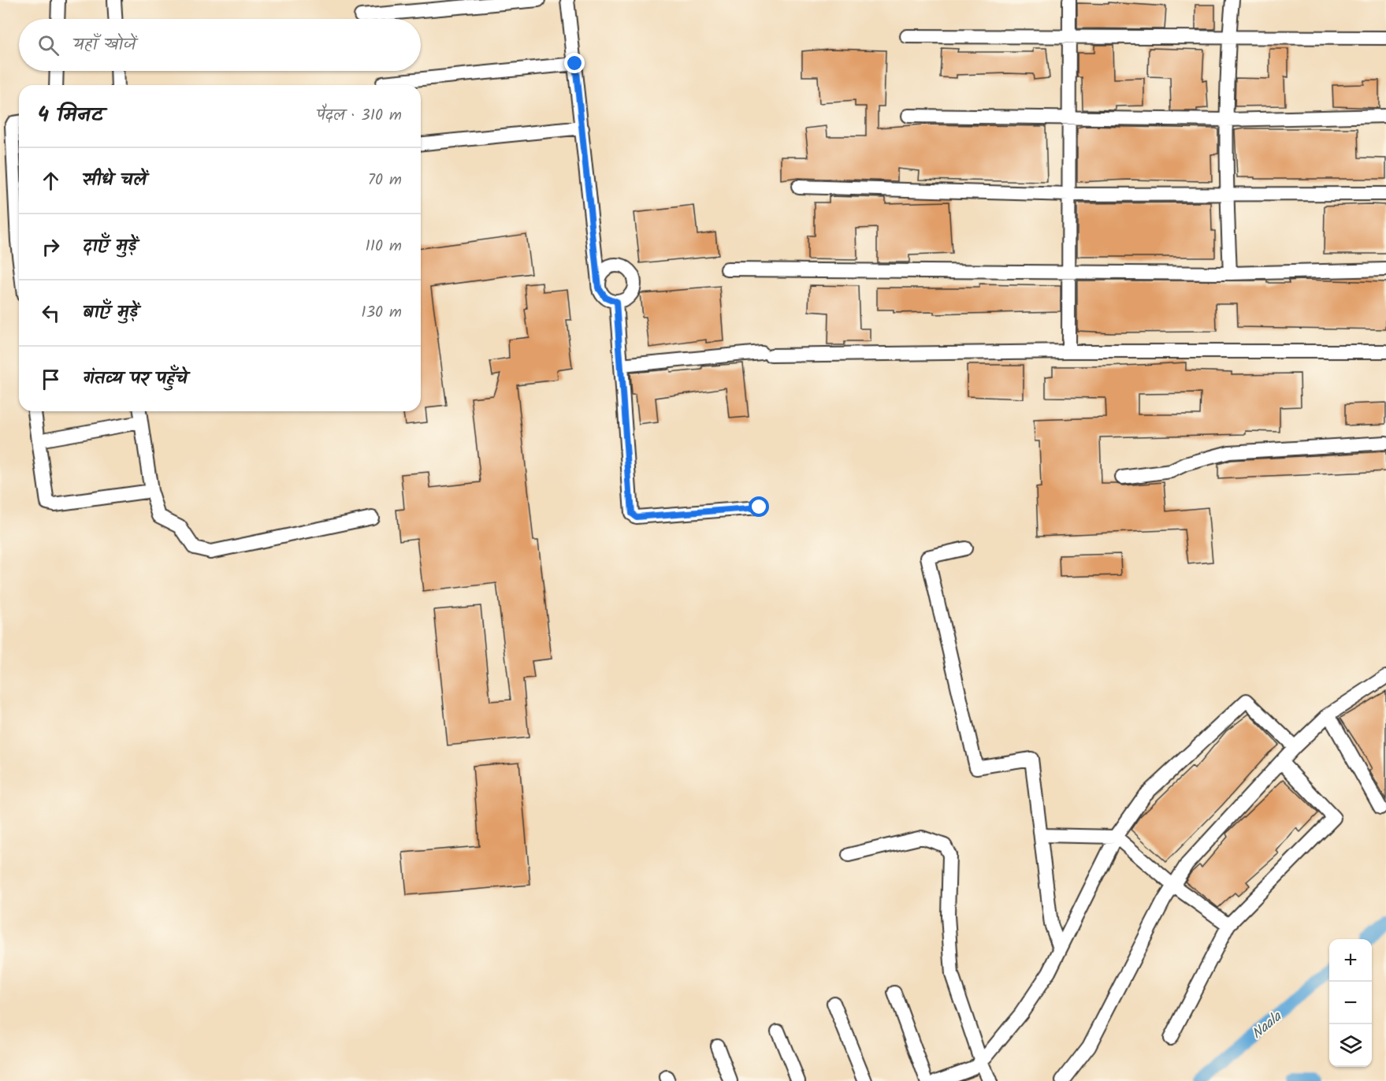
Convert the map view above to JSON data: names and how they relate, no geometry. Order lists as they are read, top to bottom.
{
  "water": ["Naala"],
  "page": {
    "search": "यहाँ खोजें",
    "heading": ["4 मिनट", "पैदल · 310 m"],
    "list": [
      ["सीधे चलें", "70 m"],
      ["दाएँ मुड़ें", "110 m"],
      ["बाएँ मुड़ें", "130 m"],
      "गंतव्य पर पहुँचे"
    ],
    "map_buttons": ["+", "−"]
  }
}
